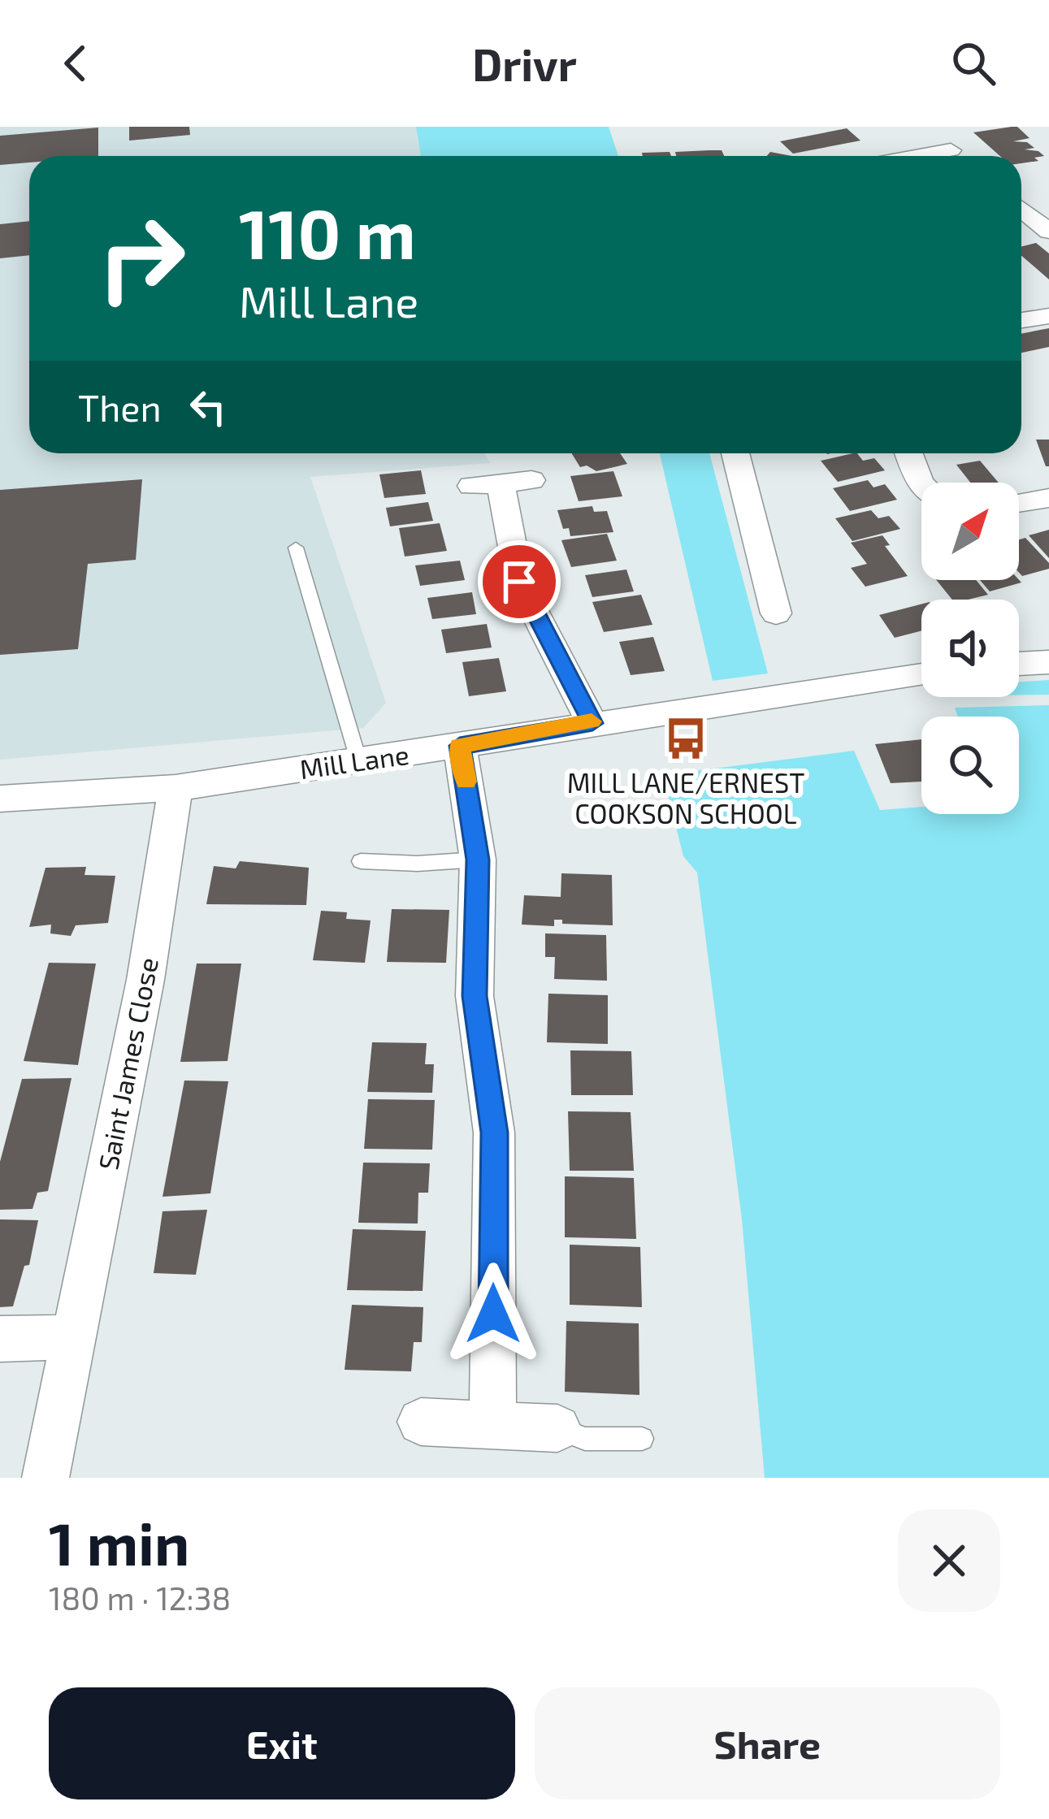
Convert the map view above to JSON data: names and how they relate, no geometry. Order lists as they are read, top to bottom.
{
  "streets": {
    "street": ["Mill Lane", "Saint James Close"]
  },
  "crossings": [
    ["Mill Lane", "Saint James Close"]
  ],
  "places": {
    "bus stop": ["MILL LANE/ERNEST COOKSON SCHOOL"]
  },
  "north": "top right",
  "page": {
    "header": "Drivr",
    "turn": ["110 m", "Mill Lane"],
    "then": "Then",
    "heading": ["1 min", "180 m · 12:38"],
    "buttons": ["Exit", "Share"]
  }
}
